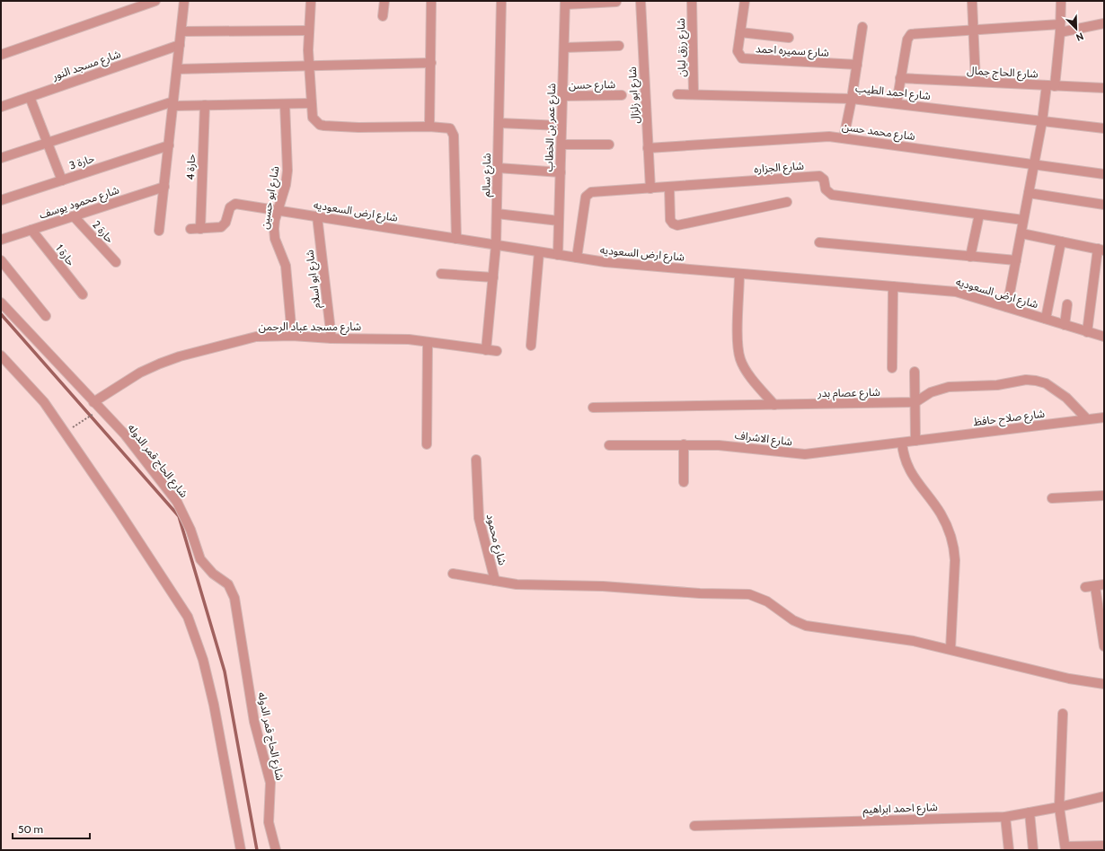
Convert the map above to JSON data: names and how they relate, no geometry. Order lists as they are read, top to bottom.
{
  "streets": {
    "street": [
      "شارع رزق ليان",
      "شارع سميره احمد",
      "شارع مسجد النور",
      "شارع الحاج جمال",
      "شارع حسن",
      "شارع احمد الطيب",
      "شارع ابو زلزال",
      "شارع عمر بن الخطاب",
      "شارع محمد حسن",
      "حارة 3",
      "حارة 4",
      "شارع الجزاره",
      "شارع سالم",
      "شارع ابو حسين",
      "شارع محمود يوسف",
      "شارع ارض السعوديه",
      "حارة 2",
      "حارة 1",
      "شارع ابو اسلام",
      "شارع مسجد عباد الرحمن",
      "شارع عصام بدر",
      "شارع صلاح حافظ",
      "شارع الاشراف",
      "شارع الحاج قمر الدوله",
      "شارع محمود",
      "شارع احمد ابراهيم"
    ]
  },
  "crossings": [
    ["شارع رزق ليان", "شارع احمد الطيب"],
    ["شارع حسن", "شارع عمر بن الخطاب"],
    ["شارع ابو زلزال", "شارع محمد حسن"],
    ["شارع ابو زلزال", "شارع الجزاره"],
    ["شارع عمر بن الخطاب", "شارع ارض السعوديه"],
    ["حارة 4", "شارع ارض السعوديه"],
    ["شارع الجزاره", "شارع ارض السعوديه"],
    ["شارع سالم", "شارع ارض السعوديه"],
    ["شارع سالم", "شارع مسجد عباد الرحمن"],
    ["شارع ابو حسين", "شارع ارض السعوديه"],
    ["شارع ابو حسين", "شارع مسجد عباد الرحمن"],
    ["شارع محمود يوسف", "حارة 2"],
    ["شارع محمود يوسف", "حارة 1"],
    ["شارع ارض السعوديه", "شارع ابو اسلام"],
    ["شارع ابو اسلام", "شارع مسجد عباد الرحمن"],
    ["شارع مسجد عباد الرحمن", "شارع الحاج قمر الدوله"],
    ["شارع صلاح حافظ", "شارع الاشراف"]
  ],
  "scale_bar": "50 m",
  "north": "bottom right"
}
